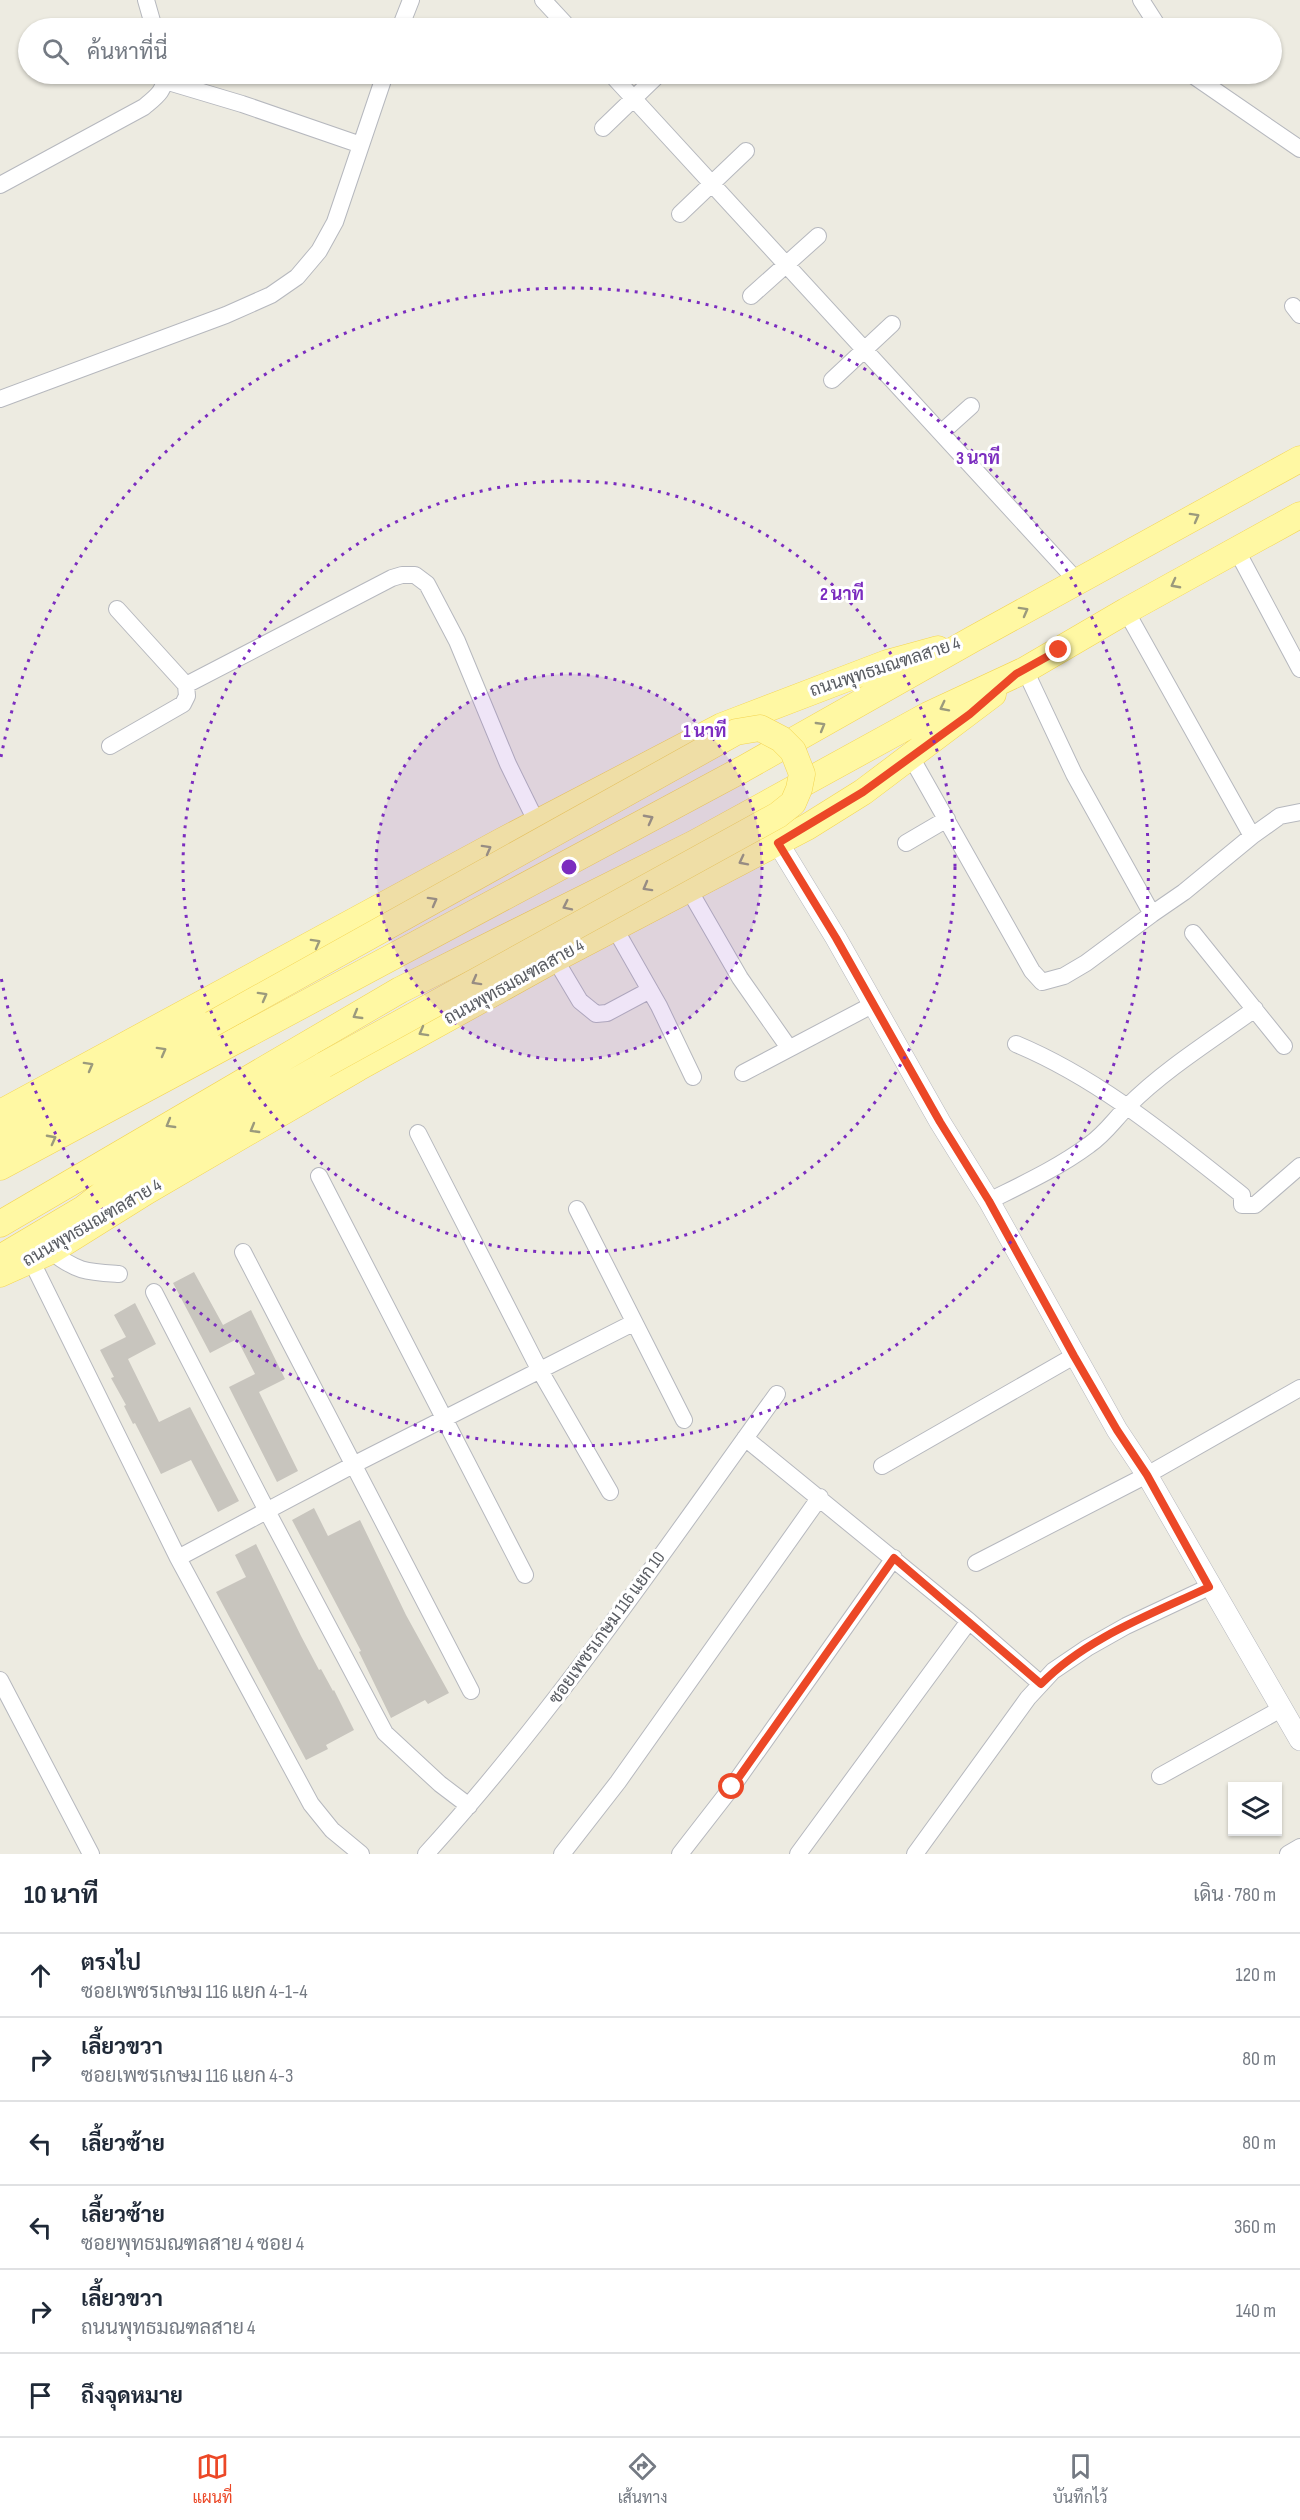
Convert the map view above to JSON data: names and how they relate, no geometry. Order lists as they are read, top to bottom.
{
  "streets": {
    "main road": ["ถนนพุทธมณฑลสาย 4"],
    "street": ["ซอยเพชรเกษม 116 แยก 10"]
  },
  "page": {
    "search": "ค้นหาที่นี่",
    "heading": ["10 นาที", "เดิน · 780 m"],
    "list": [
      ["ตรงไป", "ซอยเพชรเกษม 116 แยก 4-1-4", "120 m"],
      ["เลี้ยวขวา", "ซอยเพชรเกษม 116 แยก 4-3", "80 m"],
      ["เลี้ยวซ้าย", "80 m"],
      ["เลี้ยวซ้าย", "ซอยพุทธมณฑลสาย 4 ซอย 4", "360 m"],
      ["เลี้ยวขวา", "ถนนพุทธมณฑลสาย 4", "140 m"],
      "ถึงจุดหมาย"
    ],
    "nav": ["แผนที่", "เส้นทาง", "บันทึกไว้"]
  },
  "rings": ["3 นาที", "2 นาที", "1 นาที"]
}
